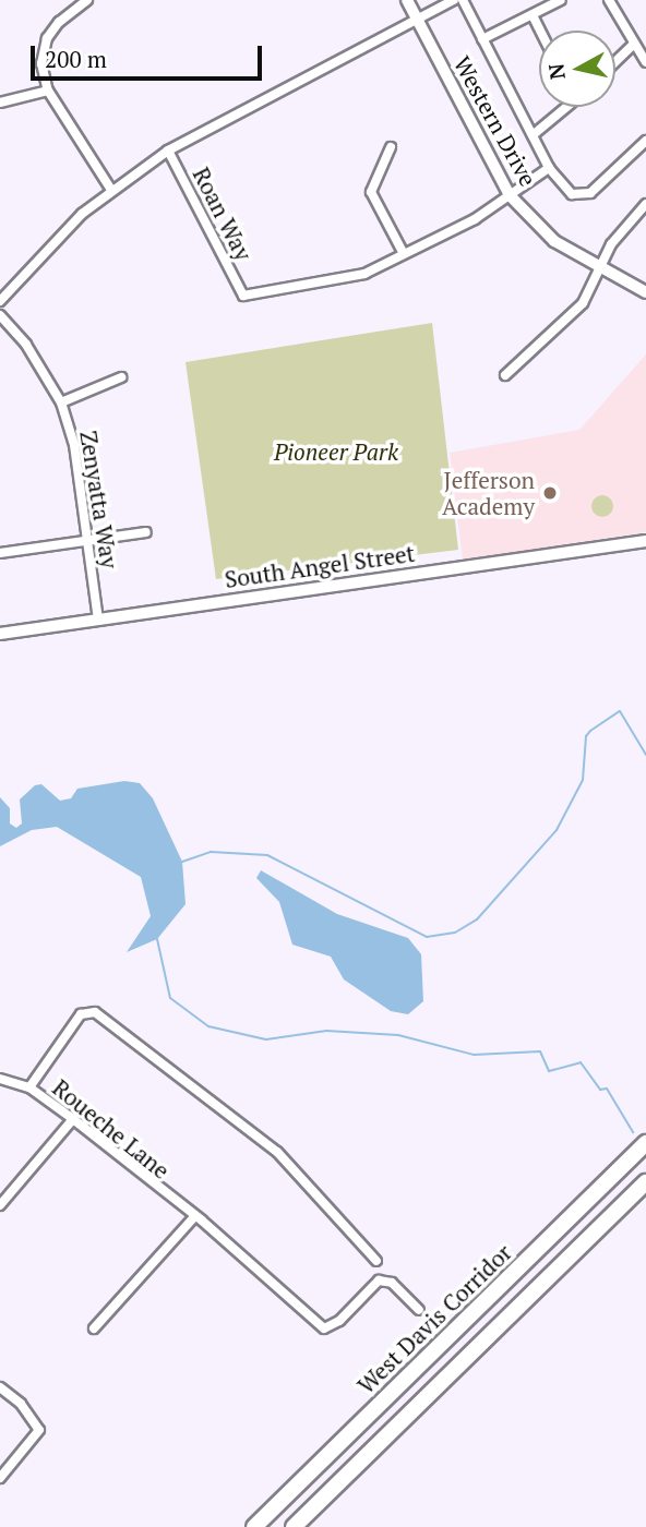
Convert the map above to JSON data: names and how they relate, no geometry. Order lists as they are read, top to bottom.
{
  "streets": {
    "highway": ["West Davis Corridor"],
    "street": [
      "Western Drive",
      "Roan Way",
      "Zenyatta Way",
      "South Angel Street",
      "Roueche Lane"
    ]
  },
  "crossings": [
    ["Zenyatta Way", "South Angel Street"]
  ],
  "parks": ["Pioneer Park"],
  "places": ["Jefferson Academy"],
  "scale_bar": "200 m",
  "north": "left"
}
